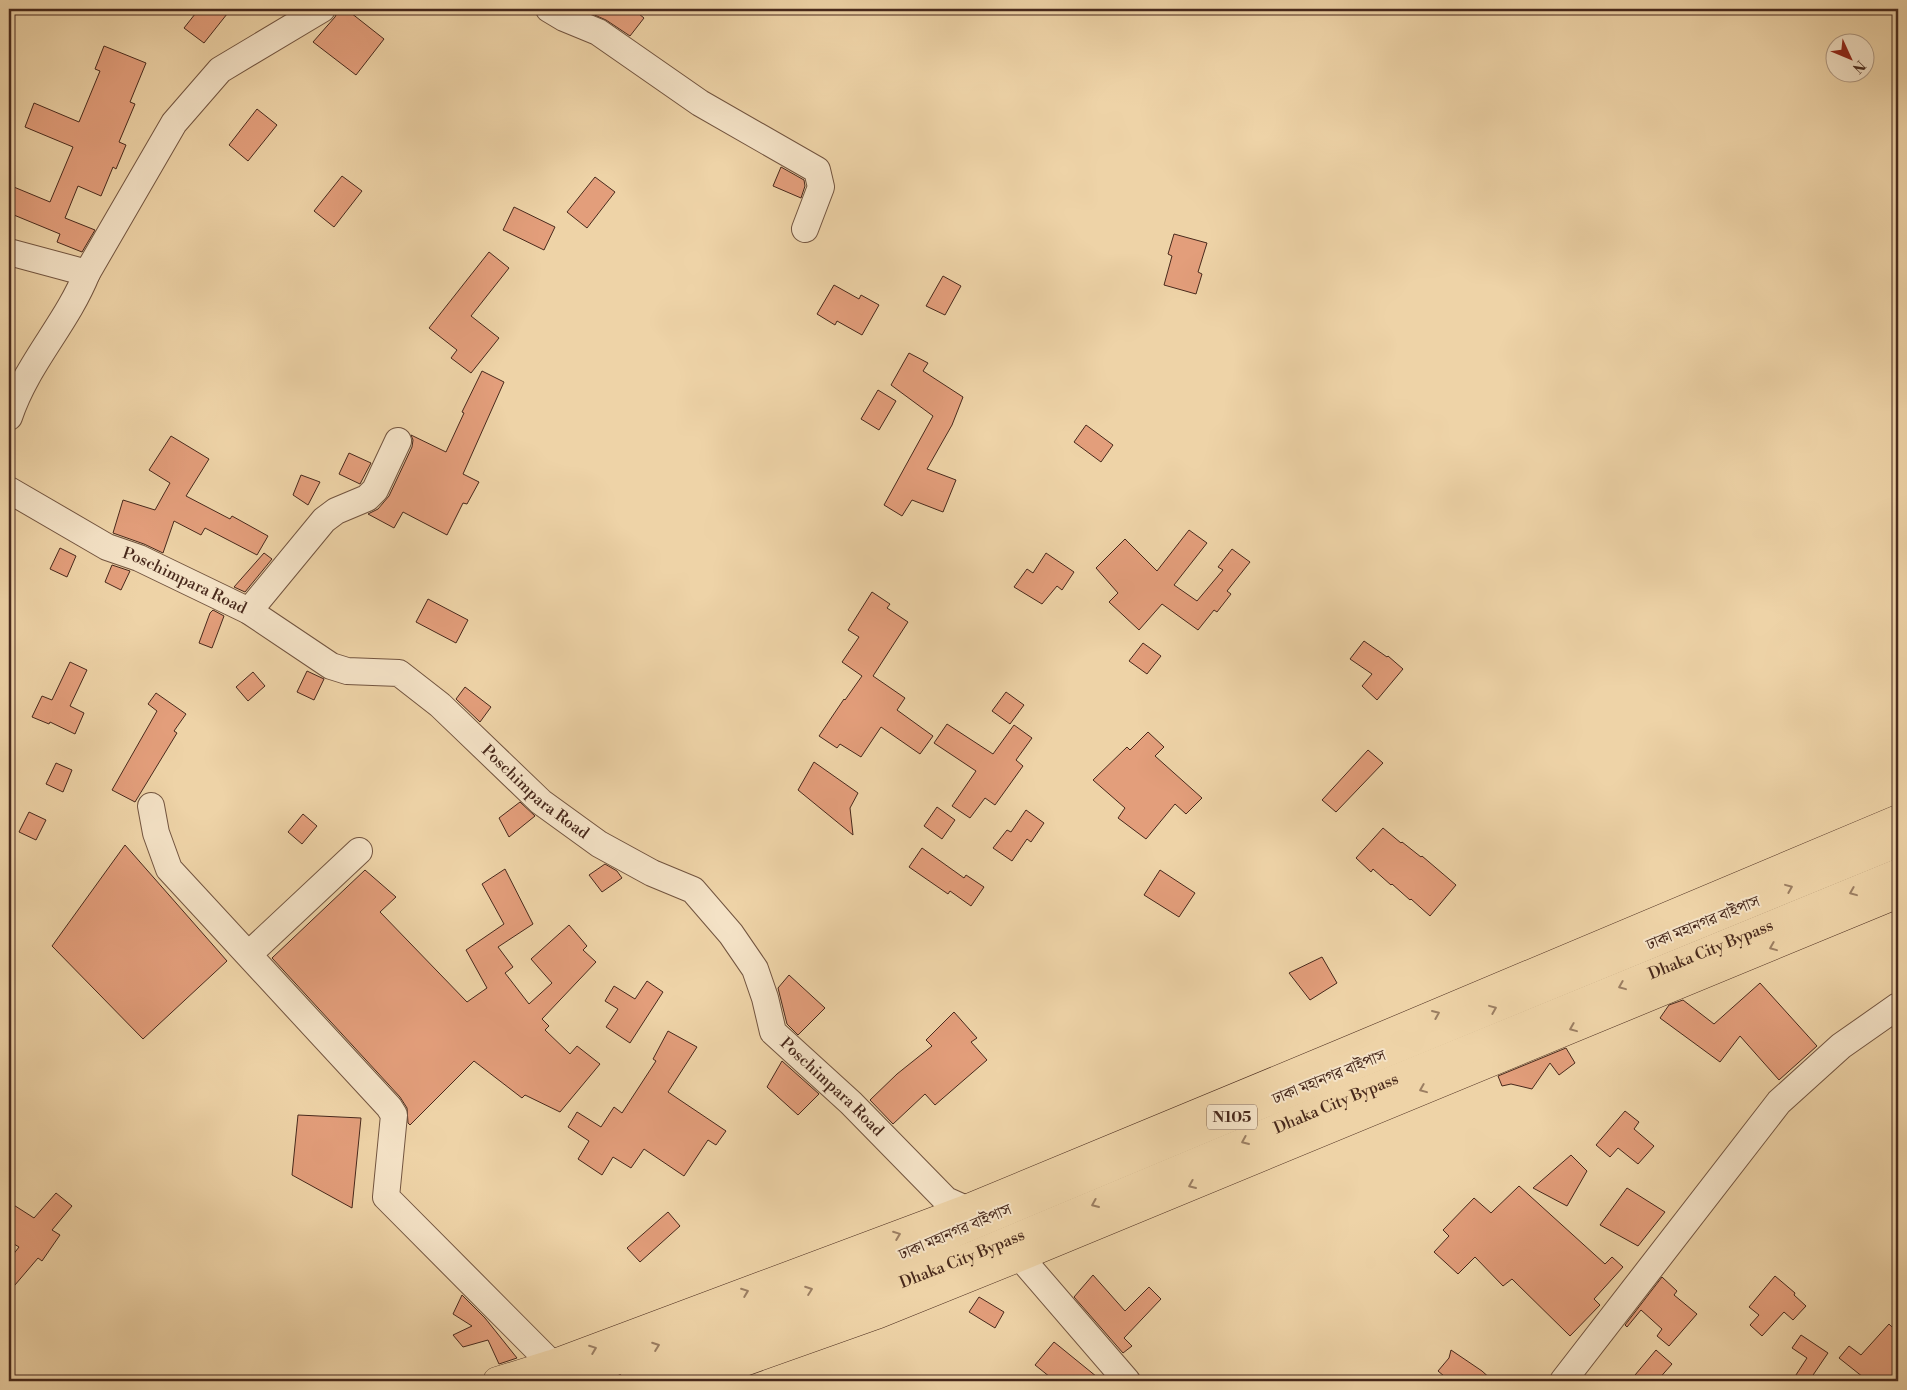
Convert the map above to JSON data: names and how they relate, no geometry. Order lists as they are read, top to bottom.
{
  "streets": {
    "main road": ["ঢাকা মহানগর বাইপাস", "Dhaka City Bypass", "N105"],
    "street": ["Poschimpara Road"]
  },
  "north": "bottom right"
}
